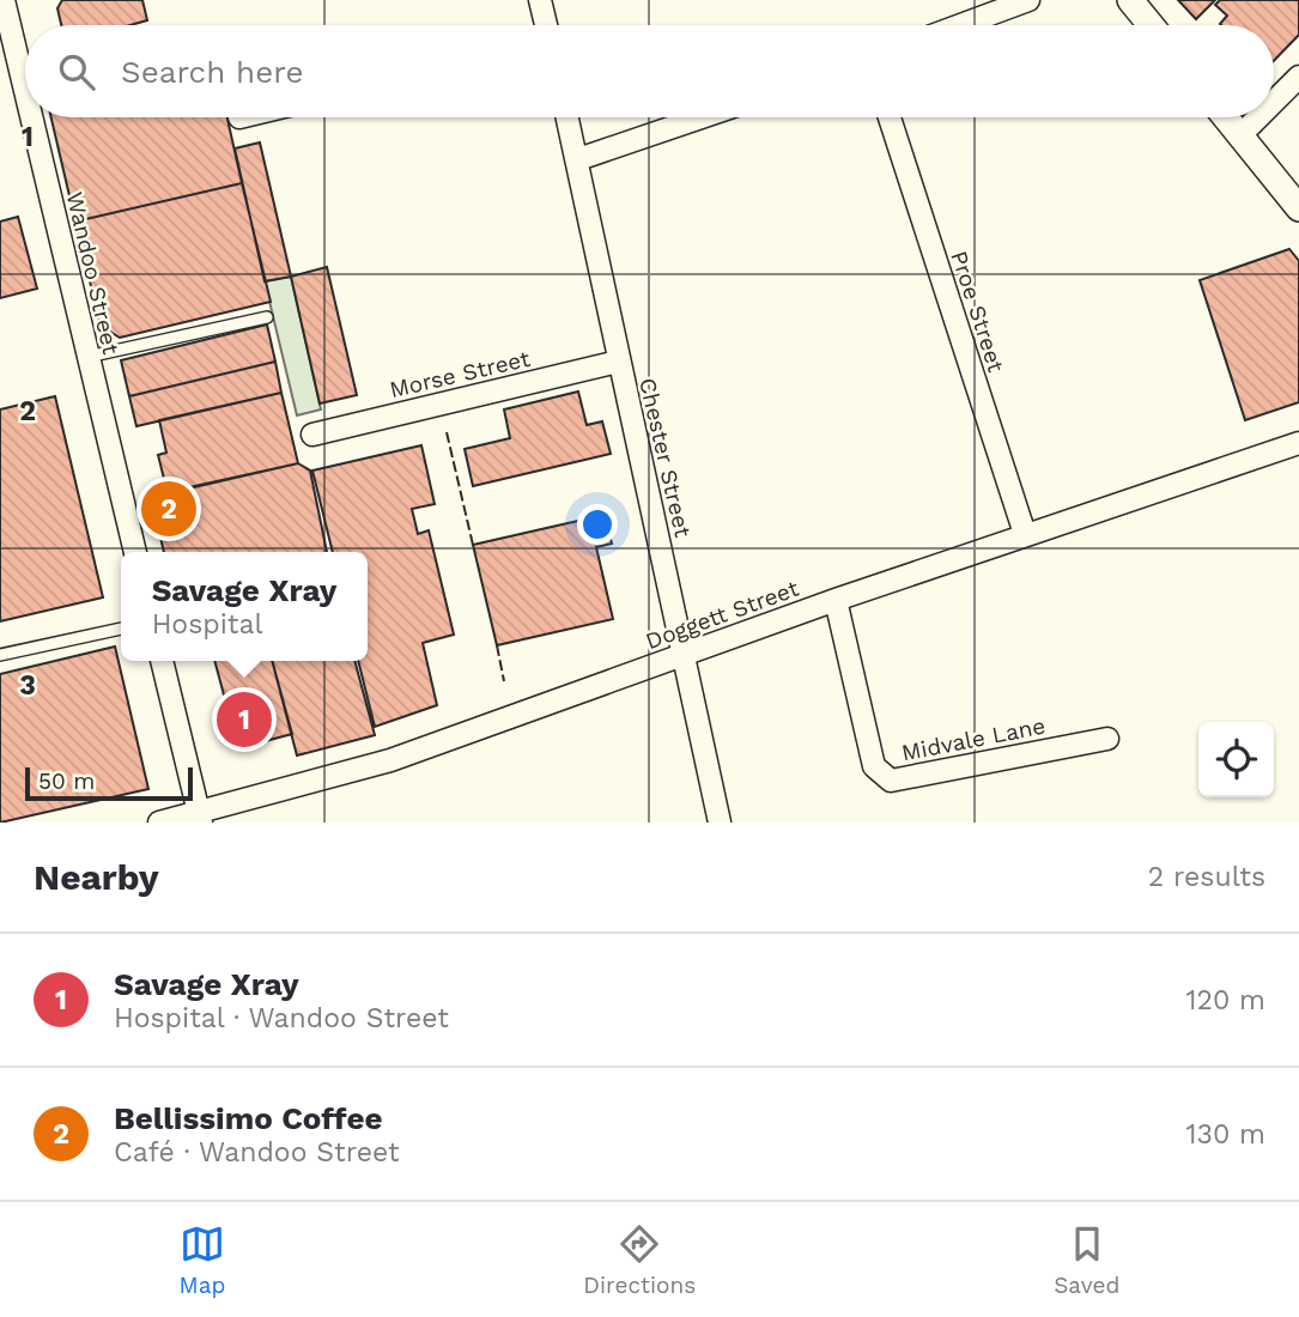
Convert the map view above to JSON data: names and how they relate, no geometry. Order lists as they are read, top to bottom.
{
  "streets": {
    "street": [
      "Wandoo Street",
      "Proe Street",
      "Morse Street",
      "Chester Street",
      "Doggett Street",
      "Midvale Lane"
    ]
  },
  "crossings": [
    ["Proe Street", "Doggett Street"],
    ["Morse Street", "Chester Street"],
    ["Chester Street", "Doggett Street"],
    ["Doggett Street", "Midvale Lane"]
  ],
  "scale_bar": "50 m",
  "page": {
    "search": "Search here",
    "pins": ["2", "1"],
    "popup": ["Savage Xray", "Hospital"],
    "scale": "50 m",
    "heading": ["Nearby", "2 results"],
    "list": [
      {
        "mark": "1",
        "name": "Savage Xray",
        "note": "Hospital · Wandoo Street",
        "value": "120 m"
      },
      {
        "mark": "2",
        "name": "Bellissimo Coffee",
        "note": "Café · Wandoo Street",
        "value": "130 m"
      }
    ],
    "nav": ["Map", "Directions", "Saved"]
  },
  "grid": {
    "rows": ["1", "2", "3"]
  }
}
